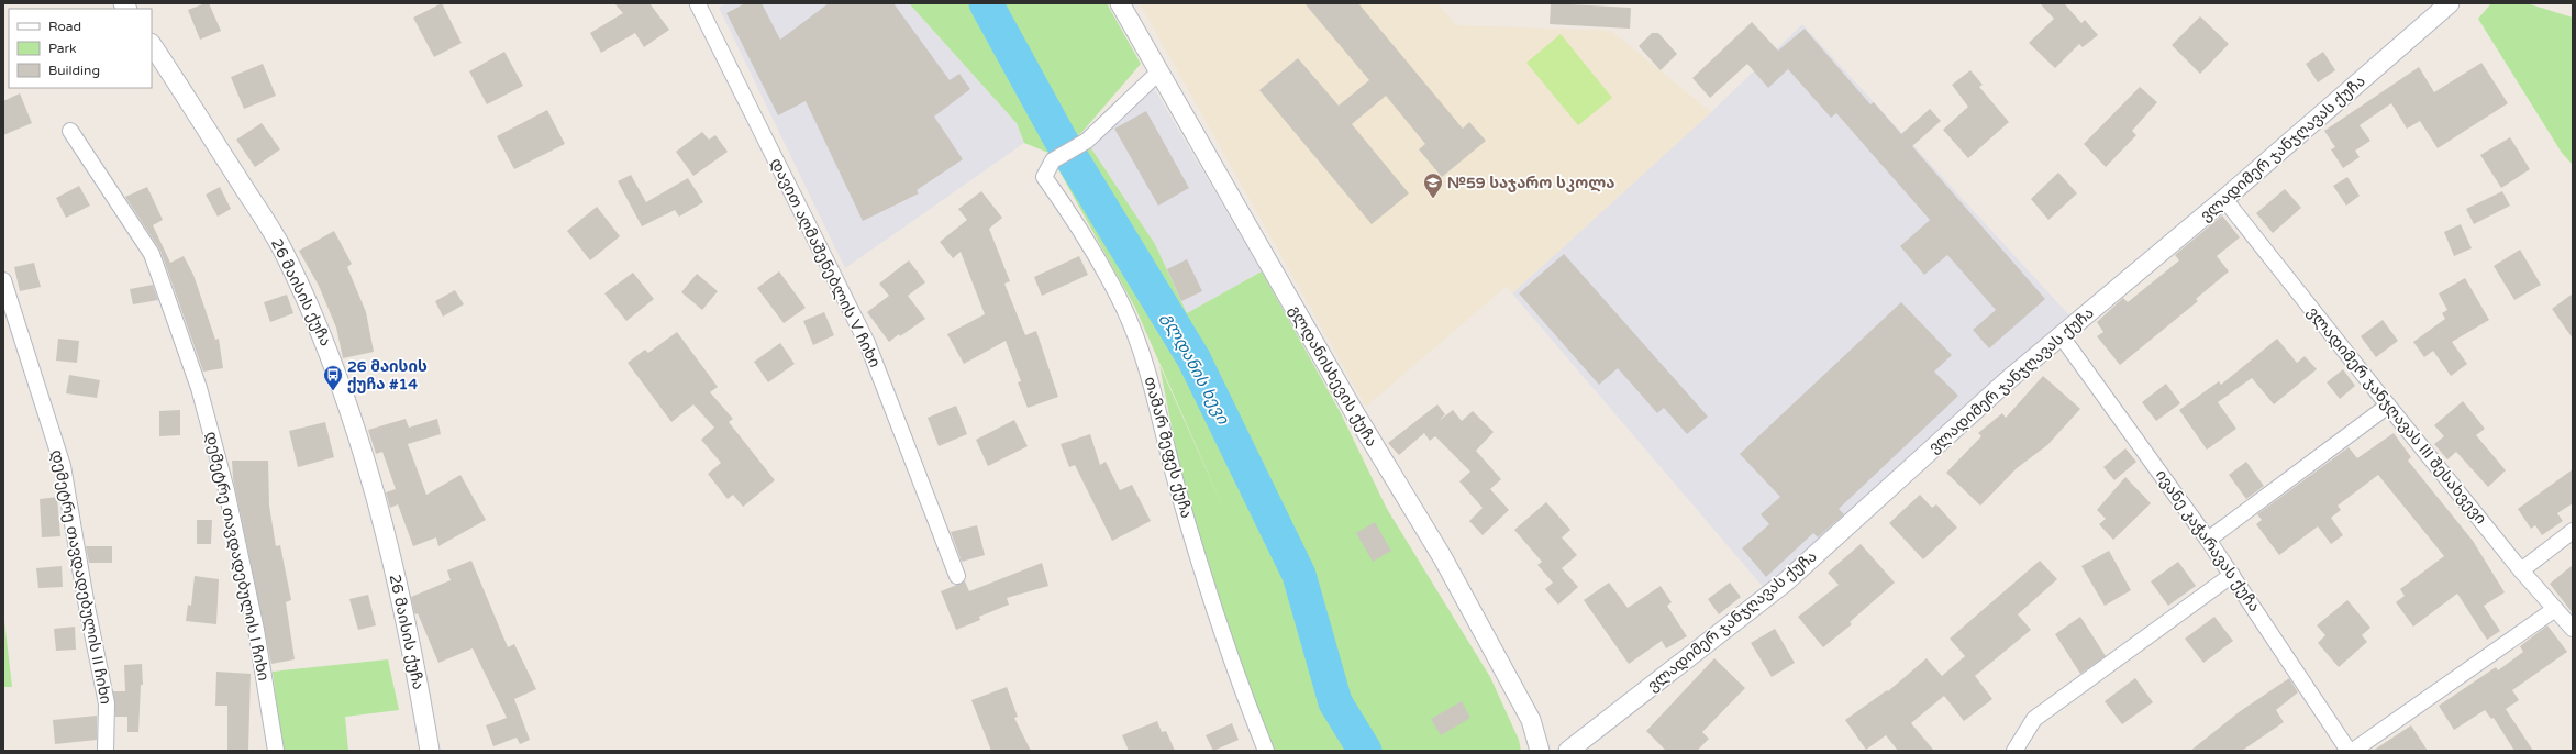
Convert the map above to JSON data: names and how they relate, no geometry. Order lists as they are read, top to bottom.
{
  "streets": {
    "street": [
      "ვლადიმერ ჯანჯღავას ქუჩა",
      "დავით აღმაშენებლის V ჩიხი",
      "26 მაისის ქუჩა",
      "გლდანისხევის ქუჩა",
      "ვლადიმერ ჯანჯღავას III შესახვევი",
      "თამარ მეფეს ქუჩა",
      "ივანე კაჭარავას ქუჩა",
      "დემეტრე თავდადებულის I ჩიხი",
      "დემეტრე თავდადებულის II ჩიხი"
    ]
  },
  "crossings": [
    ["ვლადიმერ ჯანჯღავას ქუჩა", "ვლადიმერ ჯანჯღავას III შესახვევი"],
    ["ვლადიმერ ჯანჯღავას ქუჩა", "ივანე კაჭარავას ქუჩა"],
    ["გლდანისხევის ქუჩა", "თამარ მეფეს ქუჩა"]
  ],
  "water": ["გლდანის ხევი"],
  "places": {
    "school or university": ["№59 საჯარო სკოლა"],
    "bus stop": ["26 მაისის ქუჩა #14"]
  },
  "legend": ["Road", "Park", "Building"]
}
